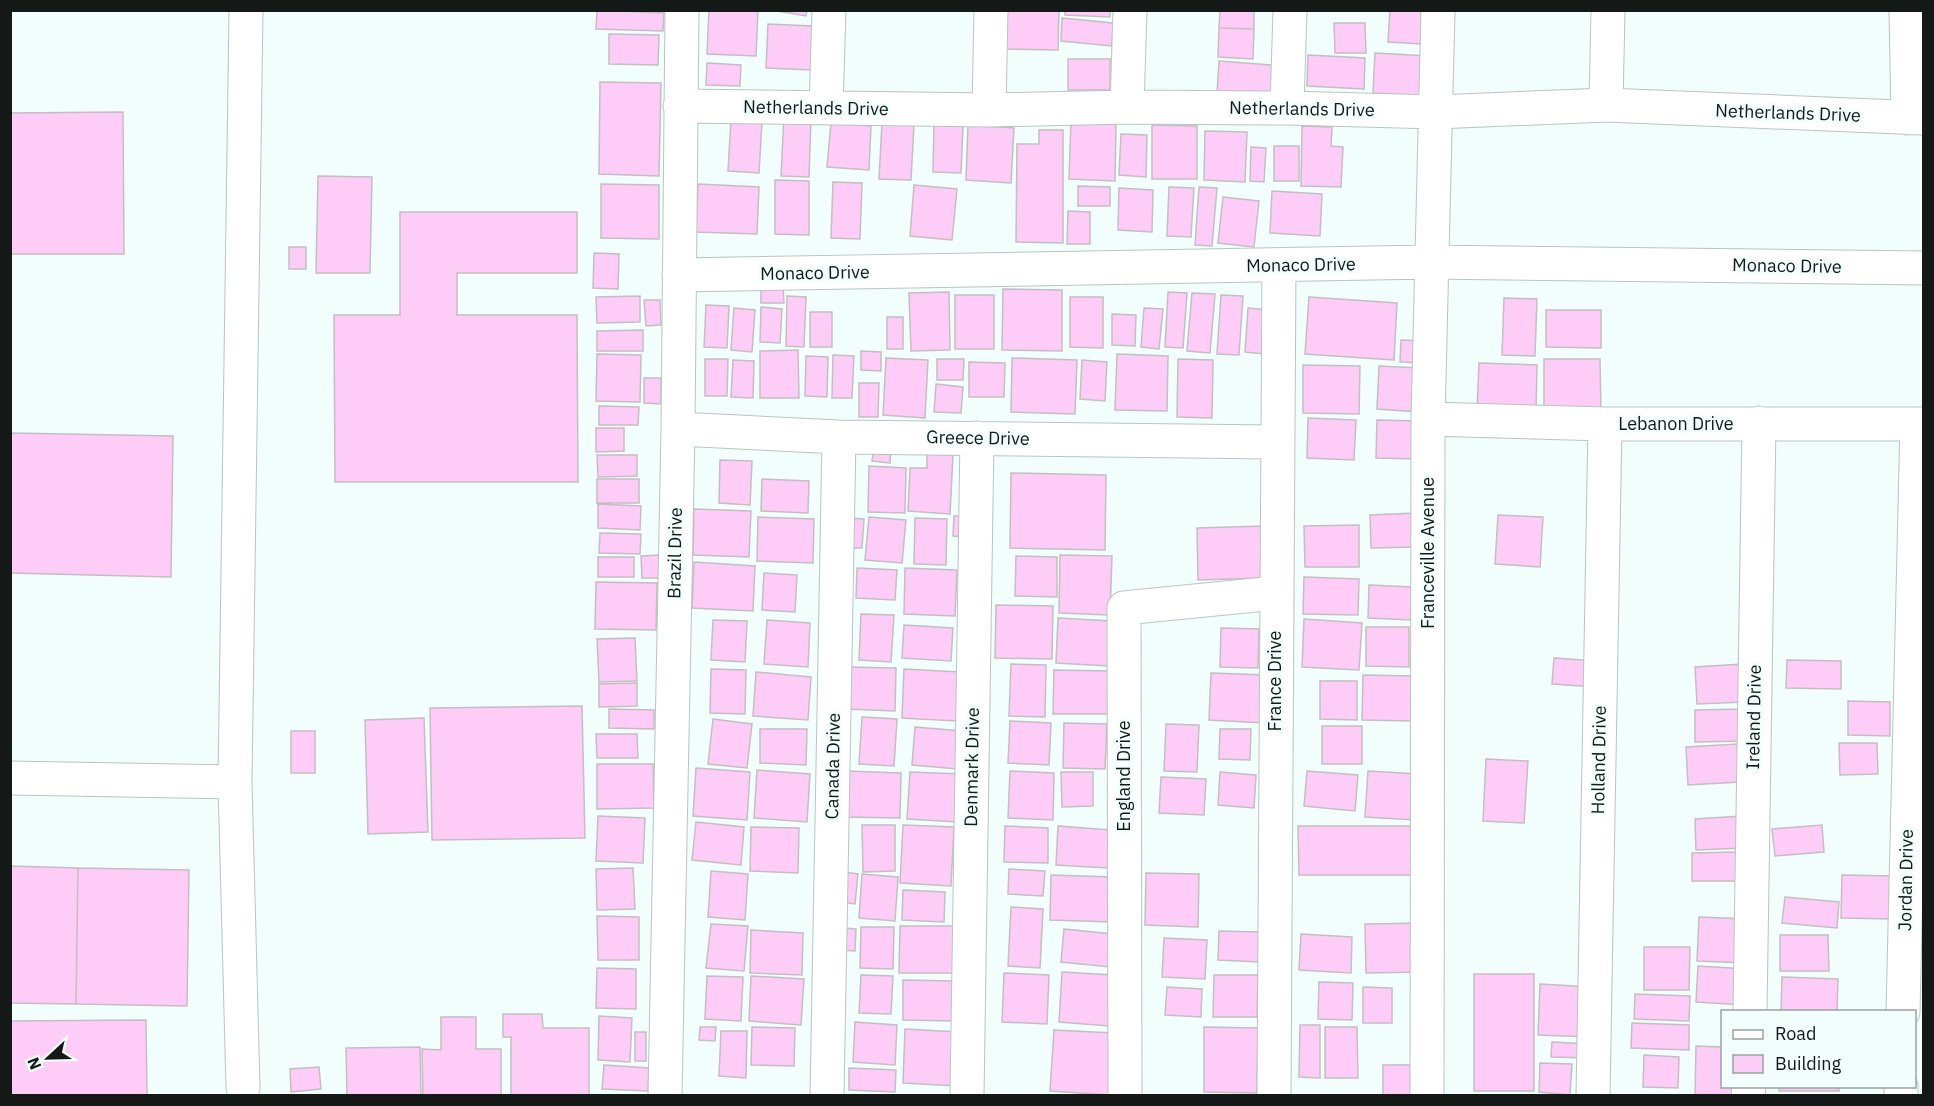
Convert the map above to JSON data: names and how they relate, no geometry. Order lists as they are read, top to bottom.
{
  "streets": {
    "street": [
      "Netherlands Drive",
      "Monaco Drive",
      "Lebanon Drive",
      "Greece Drive",
      "Brazil Drive",
      "Franceville Avenue",
      "France Drive",
      "Ireland Drive",
      "Holland Drive",
      "Canada Drive",
      "Denmark Drive",
      "England Drive",
      "Jordan Drive"
    ]
  },
  "crossings": [
    ["Netherlands Drive", "Brazil Drive"],
    ["Netherlands Drive", "Franceville Avenue"],
    ["Monaco Drive", "Brazil Drive"],
    ["Monaco Drive", "Franceville Avenue"],
    ["Monaco Drive", "France Drive"],
    ["Lebanon Drive", "Franceville Avenue"],
    ["Lebanon Drive", "Ireland Drive"],
    ["Lebanon Drive", "Holland Drive"],
    ["Lebanon Drive", "Jordan Drive"],
    ["Greece Drive", "Brazil Drive"],
    ["Greece Drive", "France Drive"],
    ["Greece Drive", "Canada Drive"],
    ["Greece Drive", "Denmark Drive"],
    ["France Drive", "England Drive"]
  ],
  "legend": ["Road", "Building"],
  "north": "left"
}
